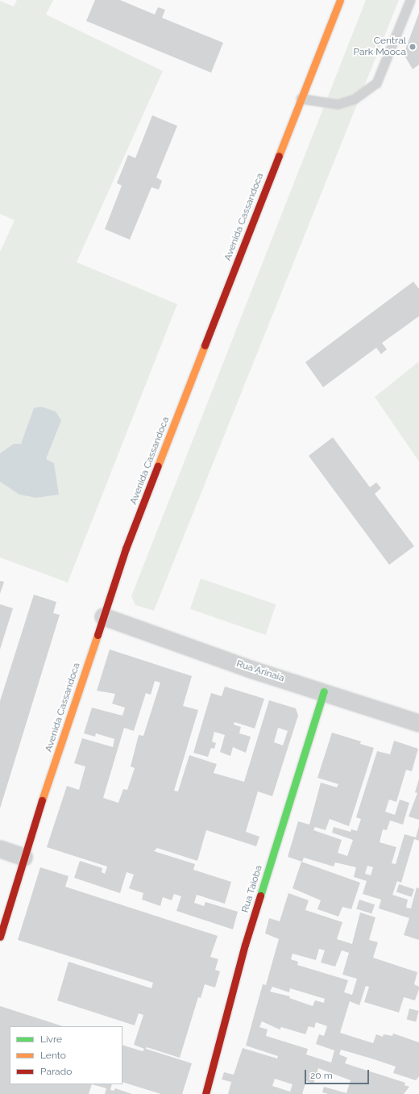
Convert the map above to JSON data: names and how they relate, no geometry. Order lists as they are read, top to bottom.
{
  "streets": {
    "street": ["Avenida Cassandoca", "Rua Arinaia", "Rua Taioba"]
  },
  "crossings": [
    ["Avenida Cassandoca", "Rua Arinaia"],
    ["Rua Arinaia", "Rua Taioba"]
  ],
  "places": ["Central Park Mooca"],
  "legend": ["Livre", "Lento", "Parado"],
  "scale_bar": "20 m"
}
